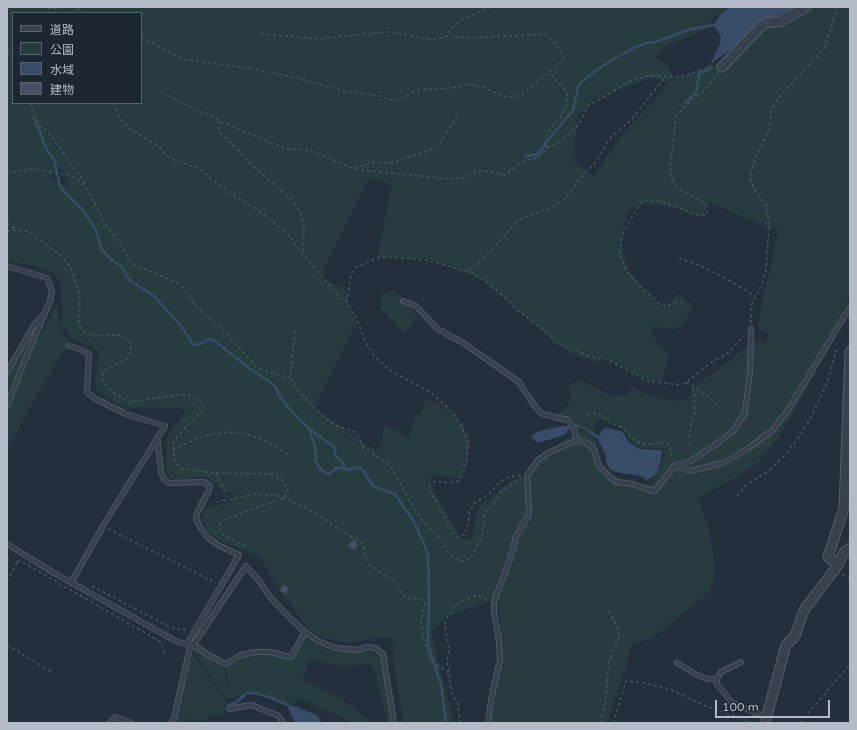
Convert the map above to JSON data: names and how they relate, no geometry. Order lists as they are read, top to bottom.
{
  "legend": [
    "道路",
    "公園",
    "水域",
    "建物"
  ],
  "scale_bar": "100 m"
}
